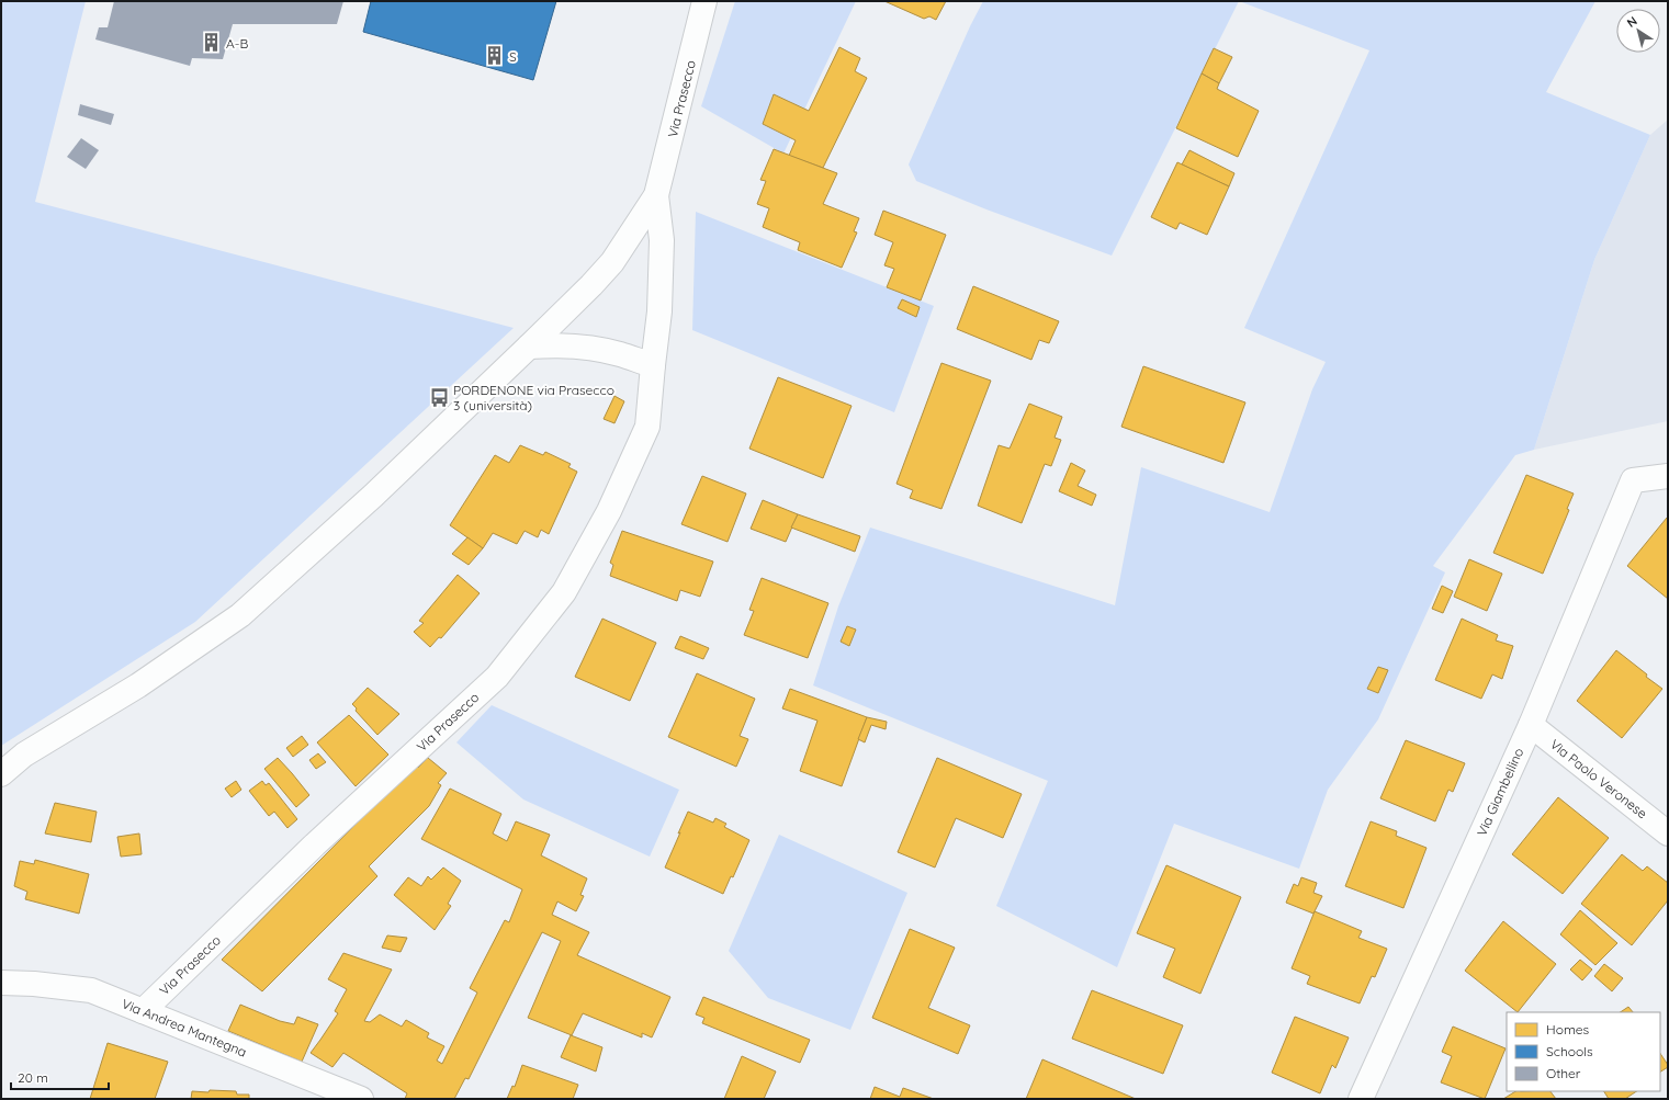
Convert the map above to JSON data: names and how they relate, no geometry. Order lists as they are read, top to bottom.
{
  "streets": {
    "street": [
      "Via Prasecco",
      "Via Paolo Veronese",
      "Via Giambellino",
      "Via Andrea Mantegna"
    ]
  },
  "crossings": [
    ["Via Prasecco", "Via Andrea Mantegna"],
    ["Via Paolo Veronese", "Via Giambellino"]
  ],
  "places": {
    "building": ["A-B", "S"],
    "bus stop": ["PORDENONE via Prasecco 3 (università)"]
  },
  "legend": ["Homes", "Schools", "Other"],
  "scale_bar": "20 m",
  "north": "top left"
}
